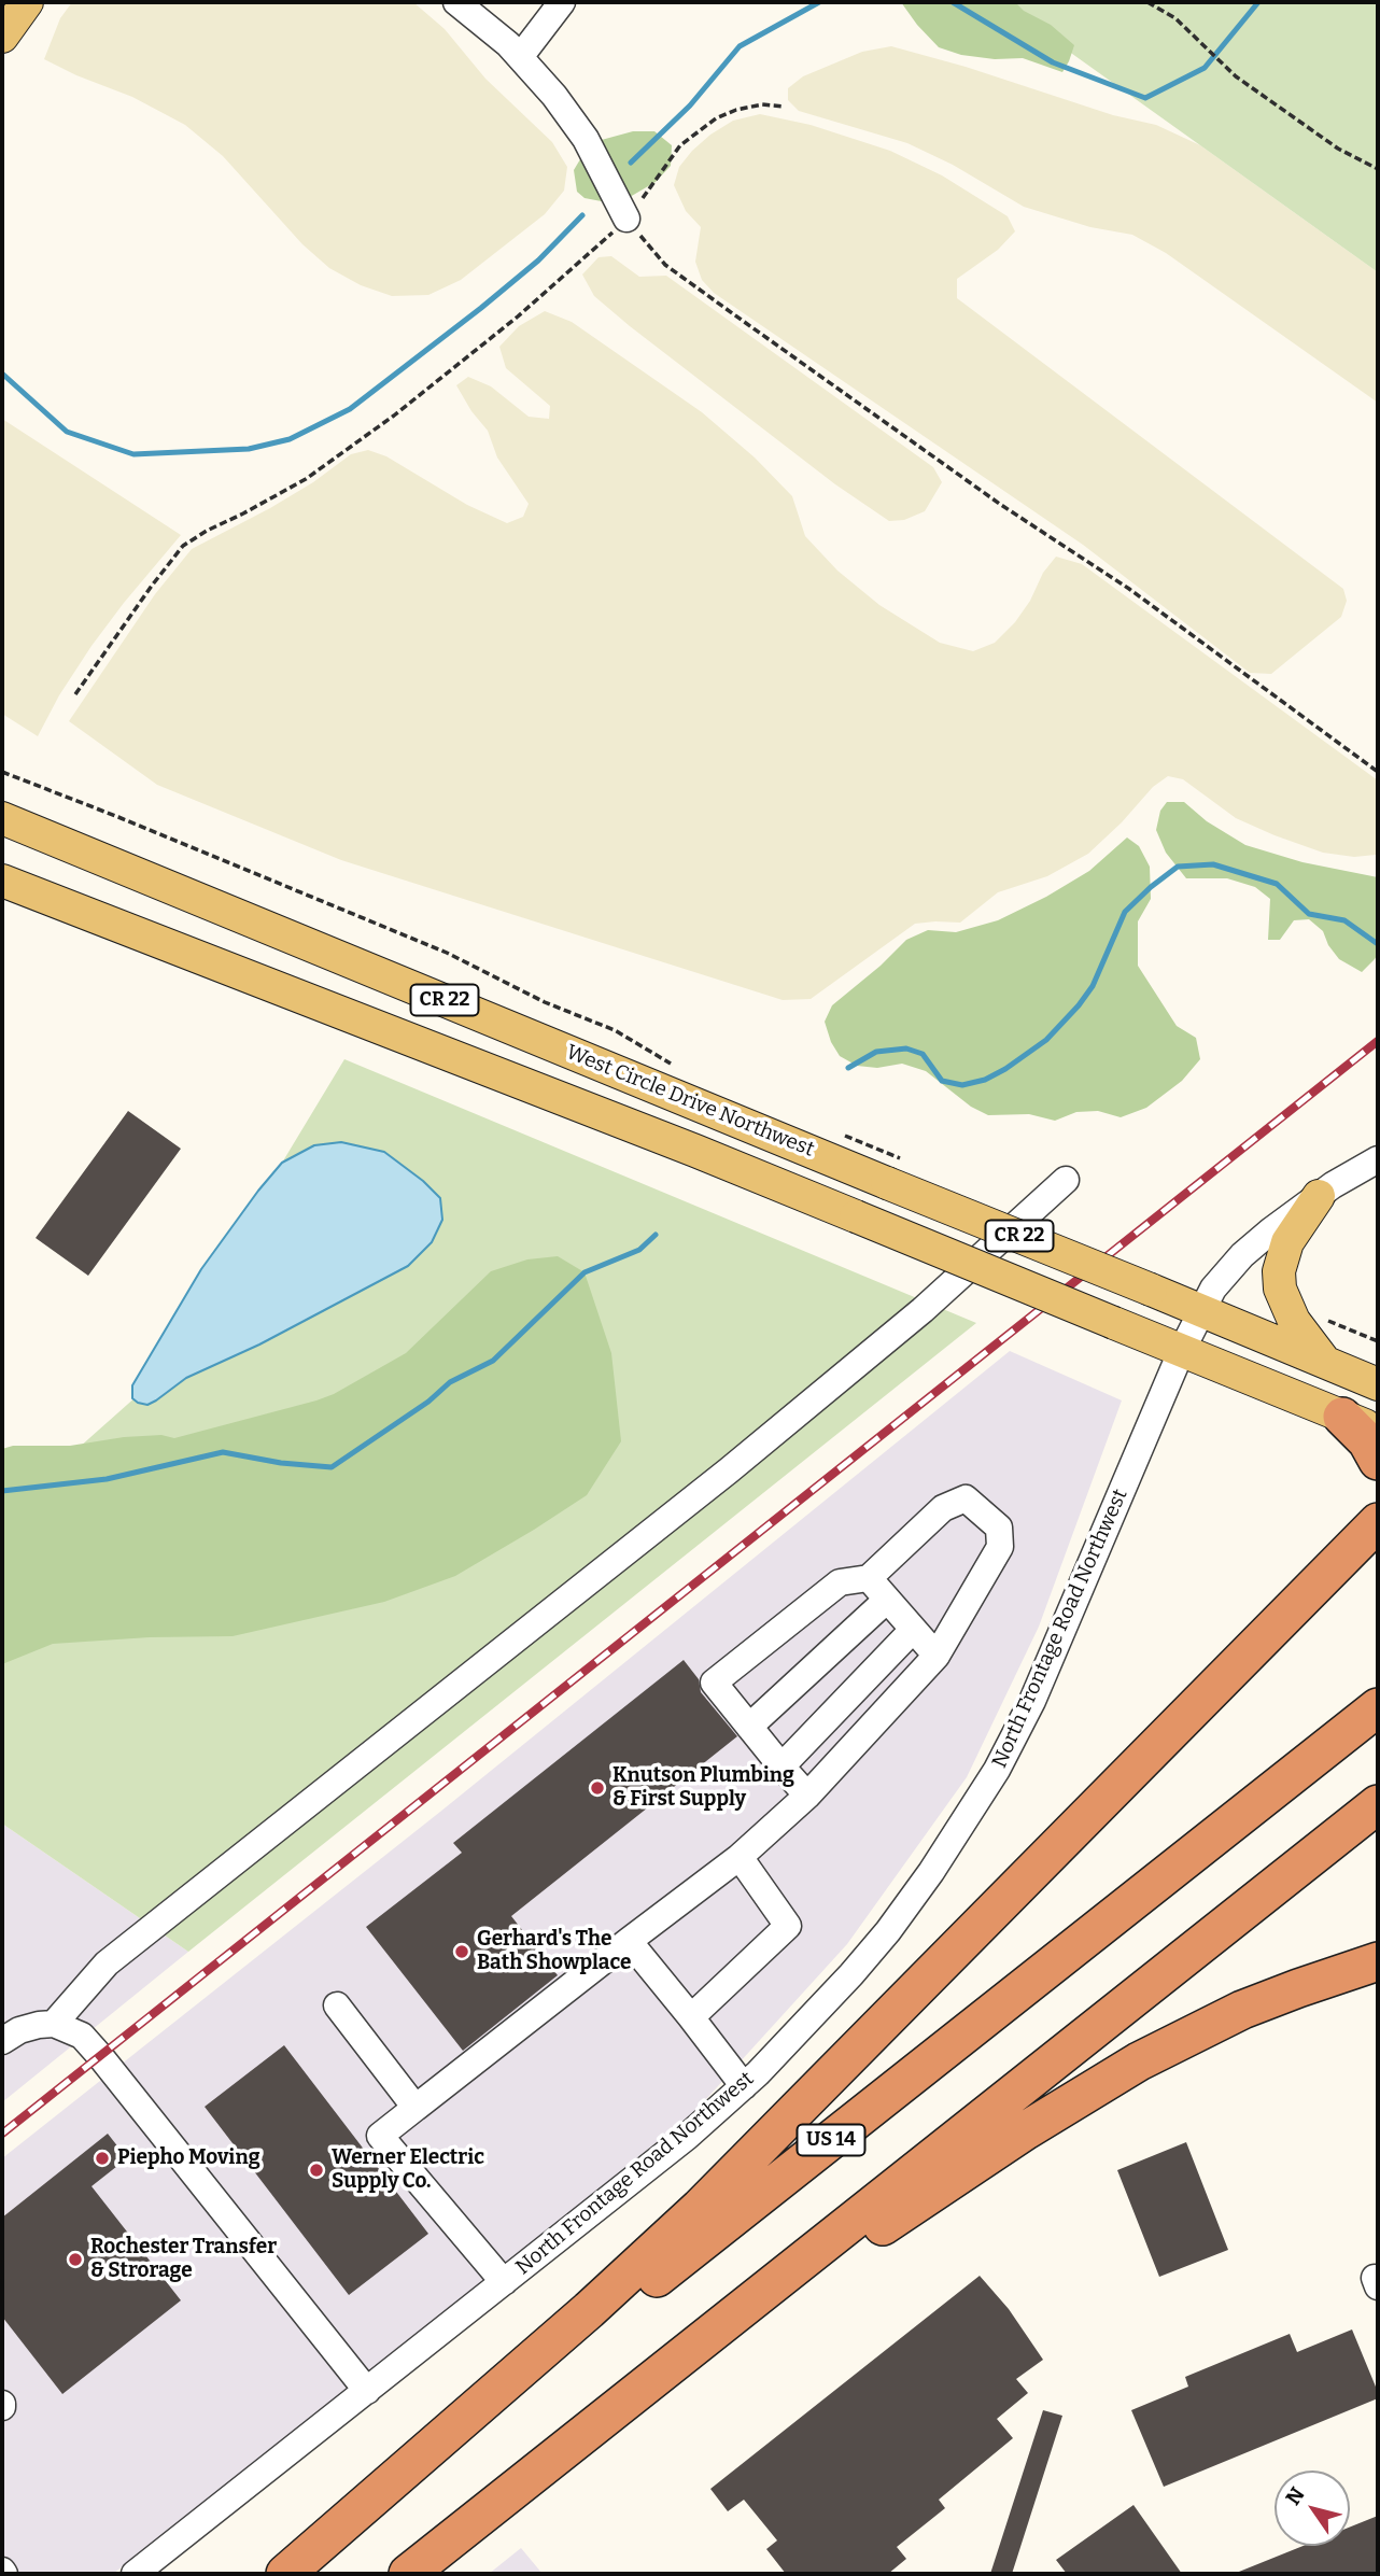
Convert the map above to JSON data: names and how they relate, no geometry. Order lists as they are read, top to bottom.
{
  "streets": {
    "highway": ["US 14"],
    "main road": ["CR 22", "West Circle Drive Northwest"],
    "street": ["North Frontage Road Northwest"]
  },
  "crossings": [
    ["CR 22", "North Frontage Road Northwest"],
    ["West Circle Drive Northwest", "North Frontage Road Northwest"]
  ],
  "places": [
    "Knutson Plumbing & First Supply",
    "Gerhard's The Bath Showplace",
    "Piepho Moving",
    "Werner Electric Supply Co.",
    "Rochester Transfer & Strorage"
  ],
  "north": "top left"
}
